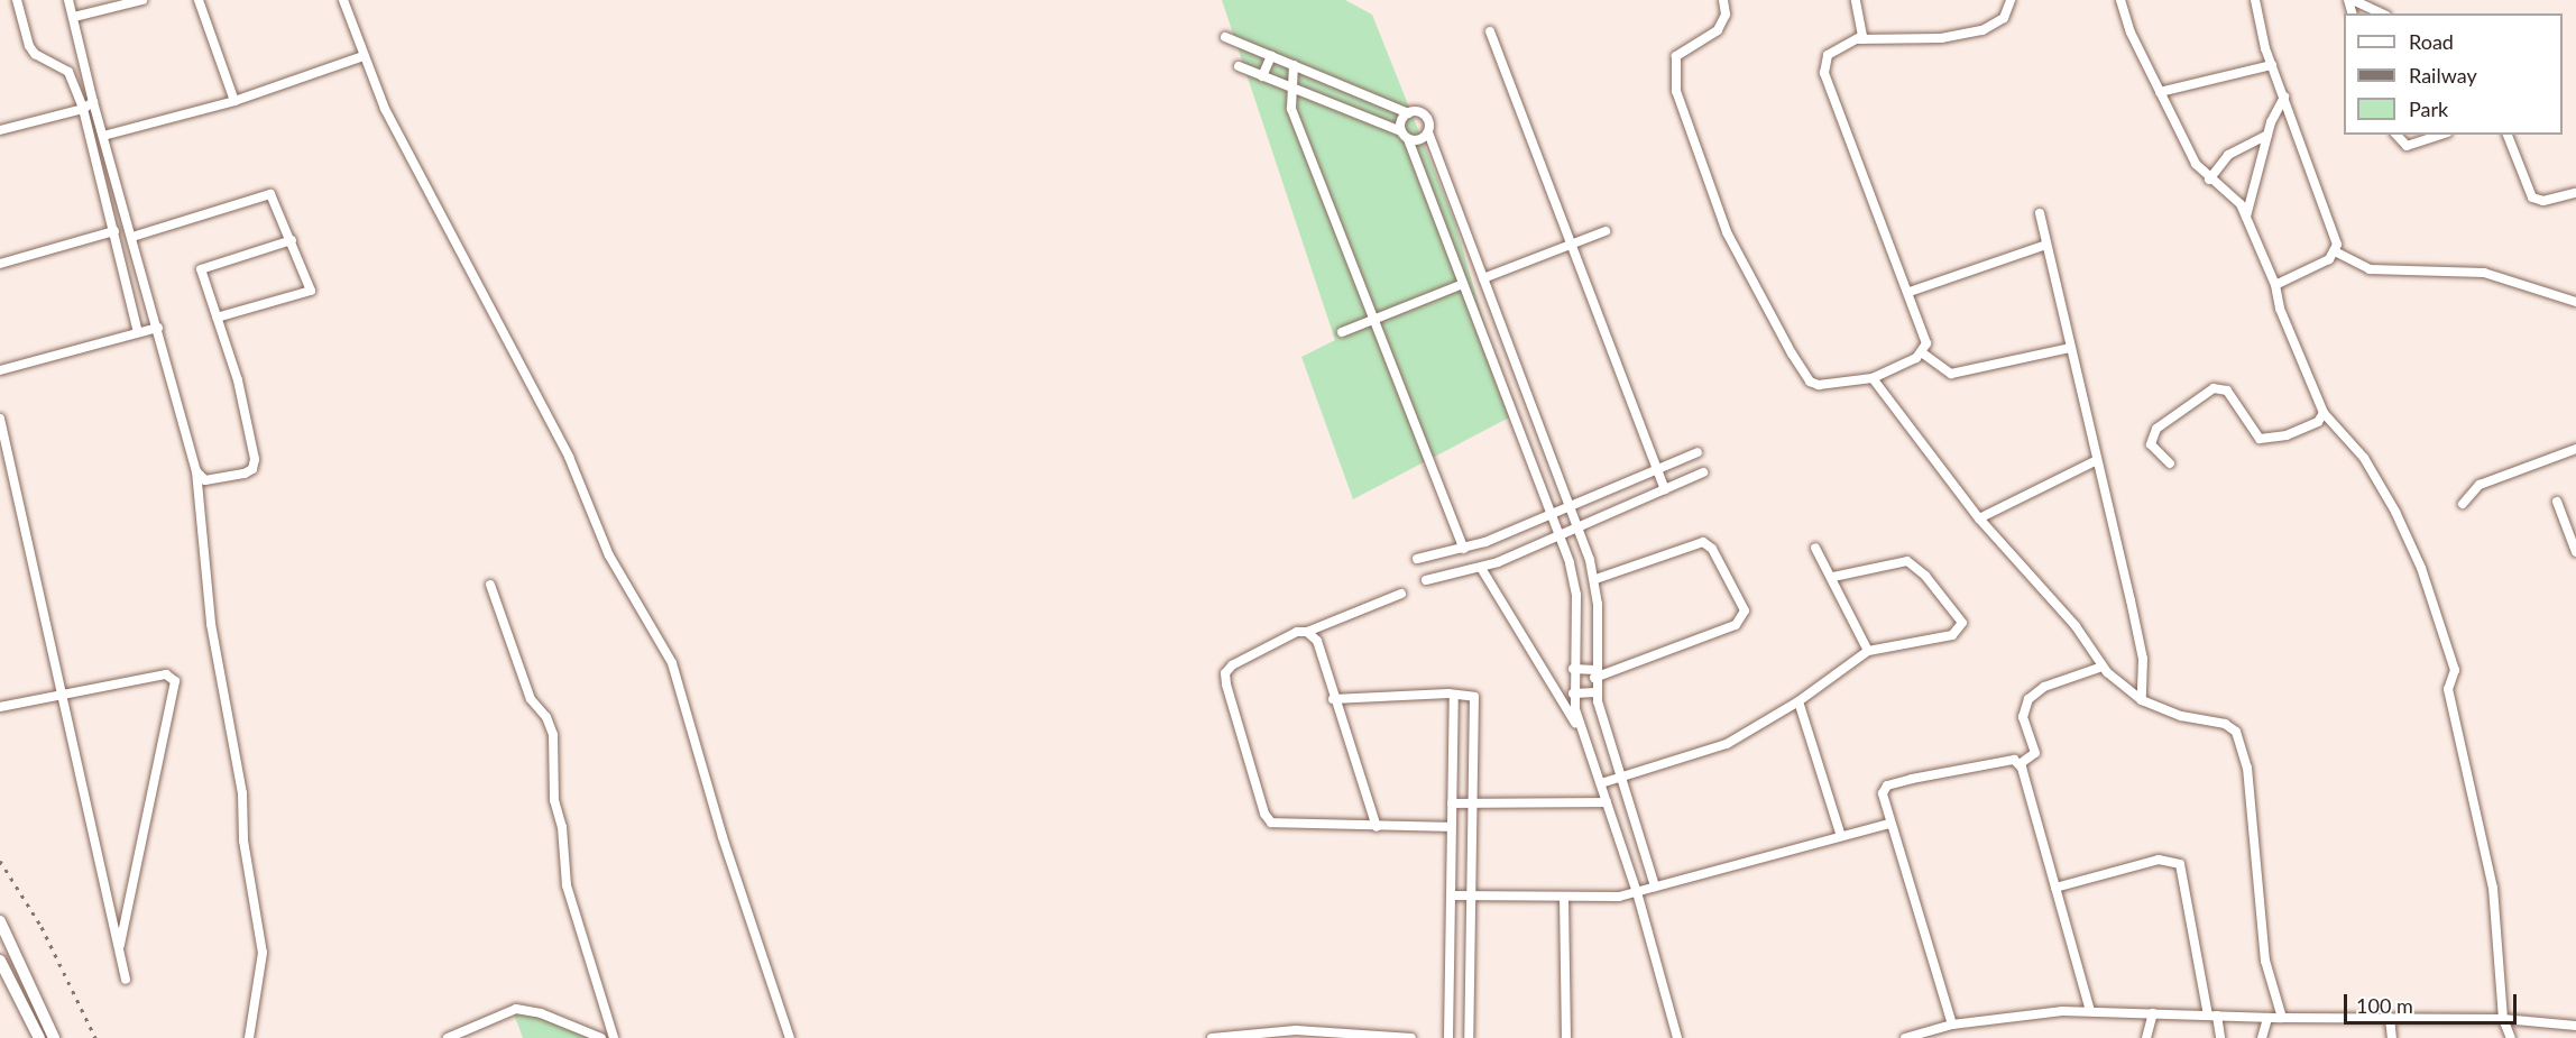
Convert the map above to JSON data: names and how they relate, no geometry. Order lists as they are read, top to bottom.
{
  "legend": ["Road", "Railway", "Park"],
  "scale_bar": "100 m"
}
